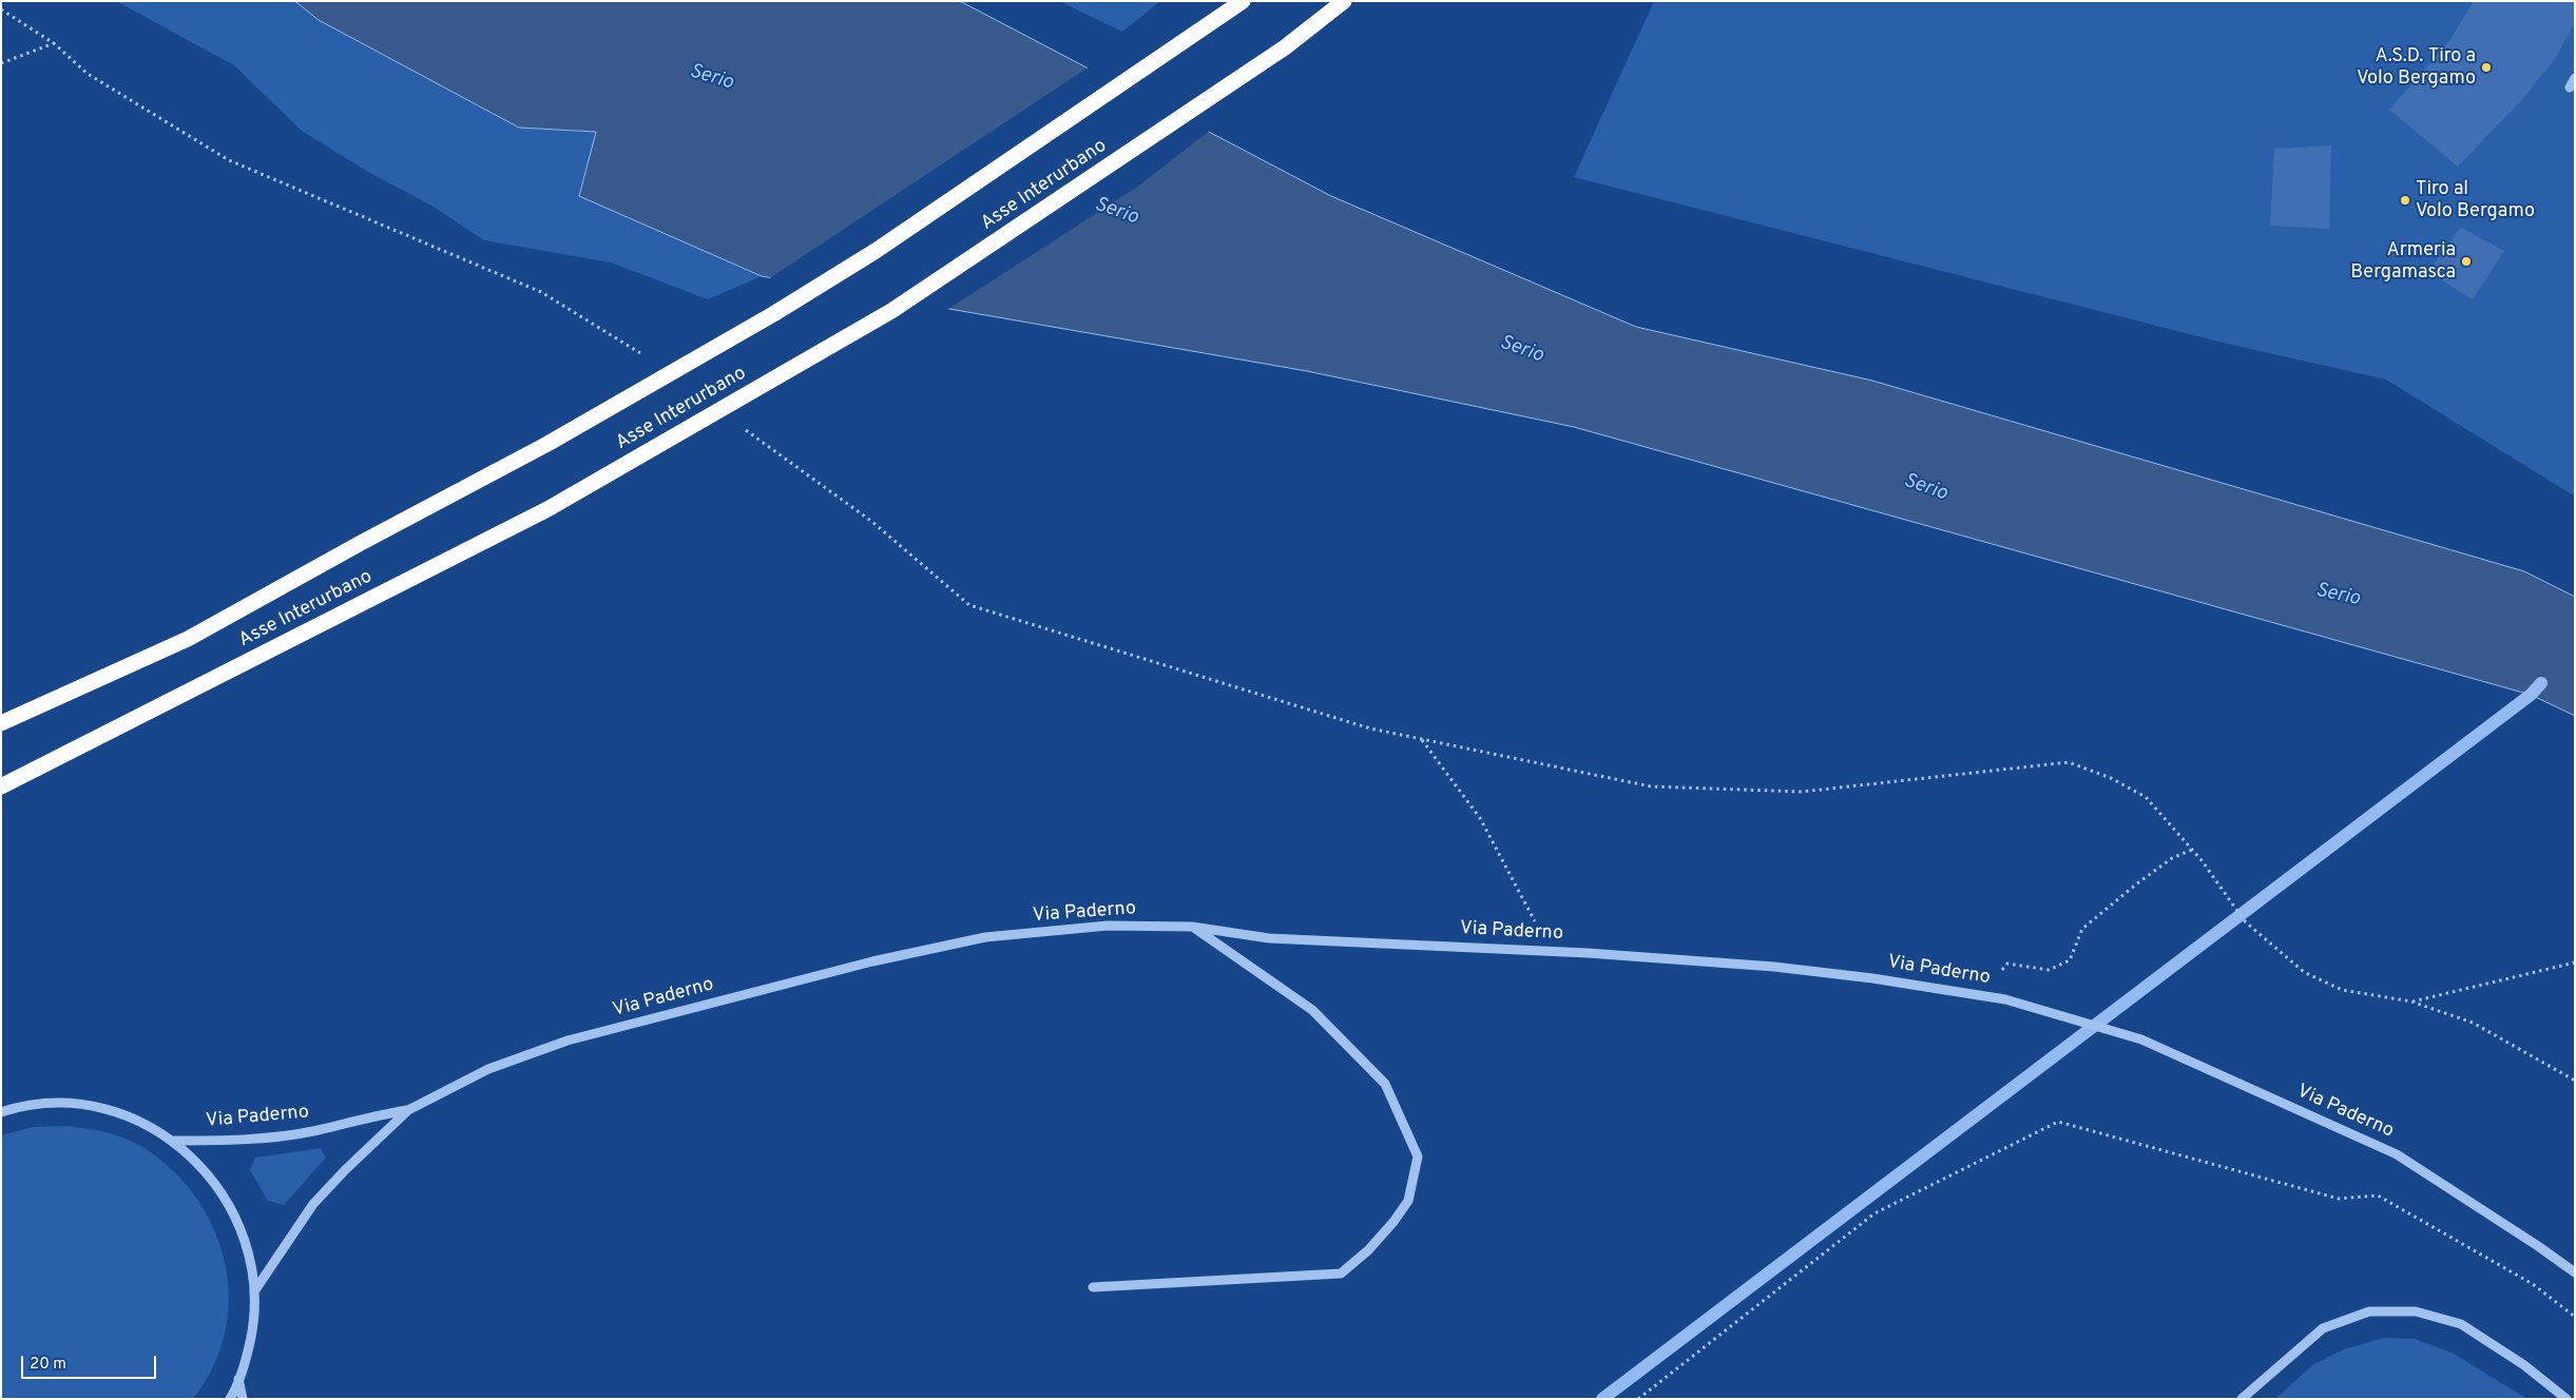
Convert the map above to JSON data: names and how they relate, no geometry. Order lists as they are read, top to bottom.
{
  "streets": {
    "highway": ["Asse Interurbano"],
    "street": ["Via Paderno"]
  },
  "water": ["Serio"],
  "places": ["A.S.D. Tiro a Volo Bergamo", "Tiro al Volo Bergamo", "Armeria Bergamasca"],
  "scale_bar": "20 m"
}
